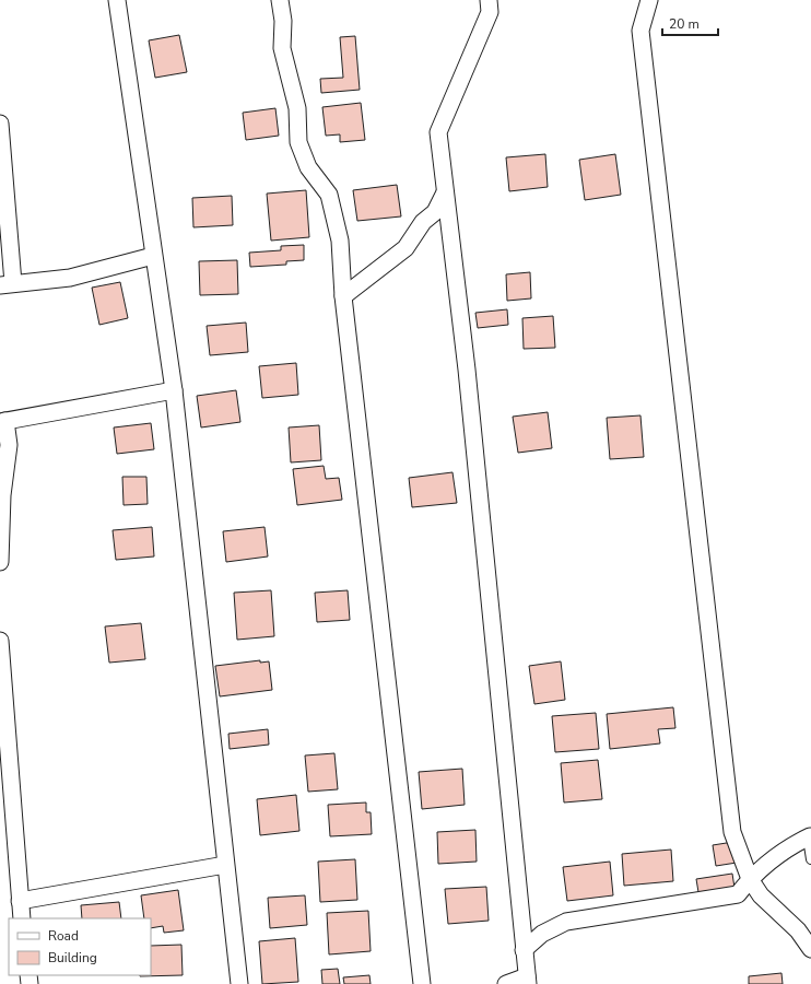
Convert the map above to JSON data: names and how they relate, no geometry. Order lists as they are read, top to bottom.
{
  "legend": ["Road", "Building"],
  "scale_bar": "20 m"
}
